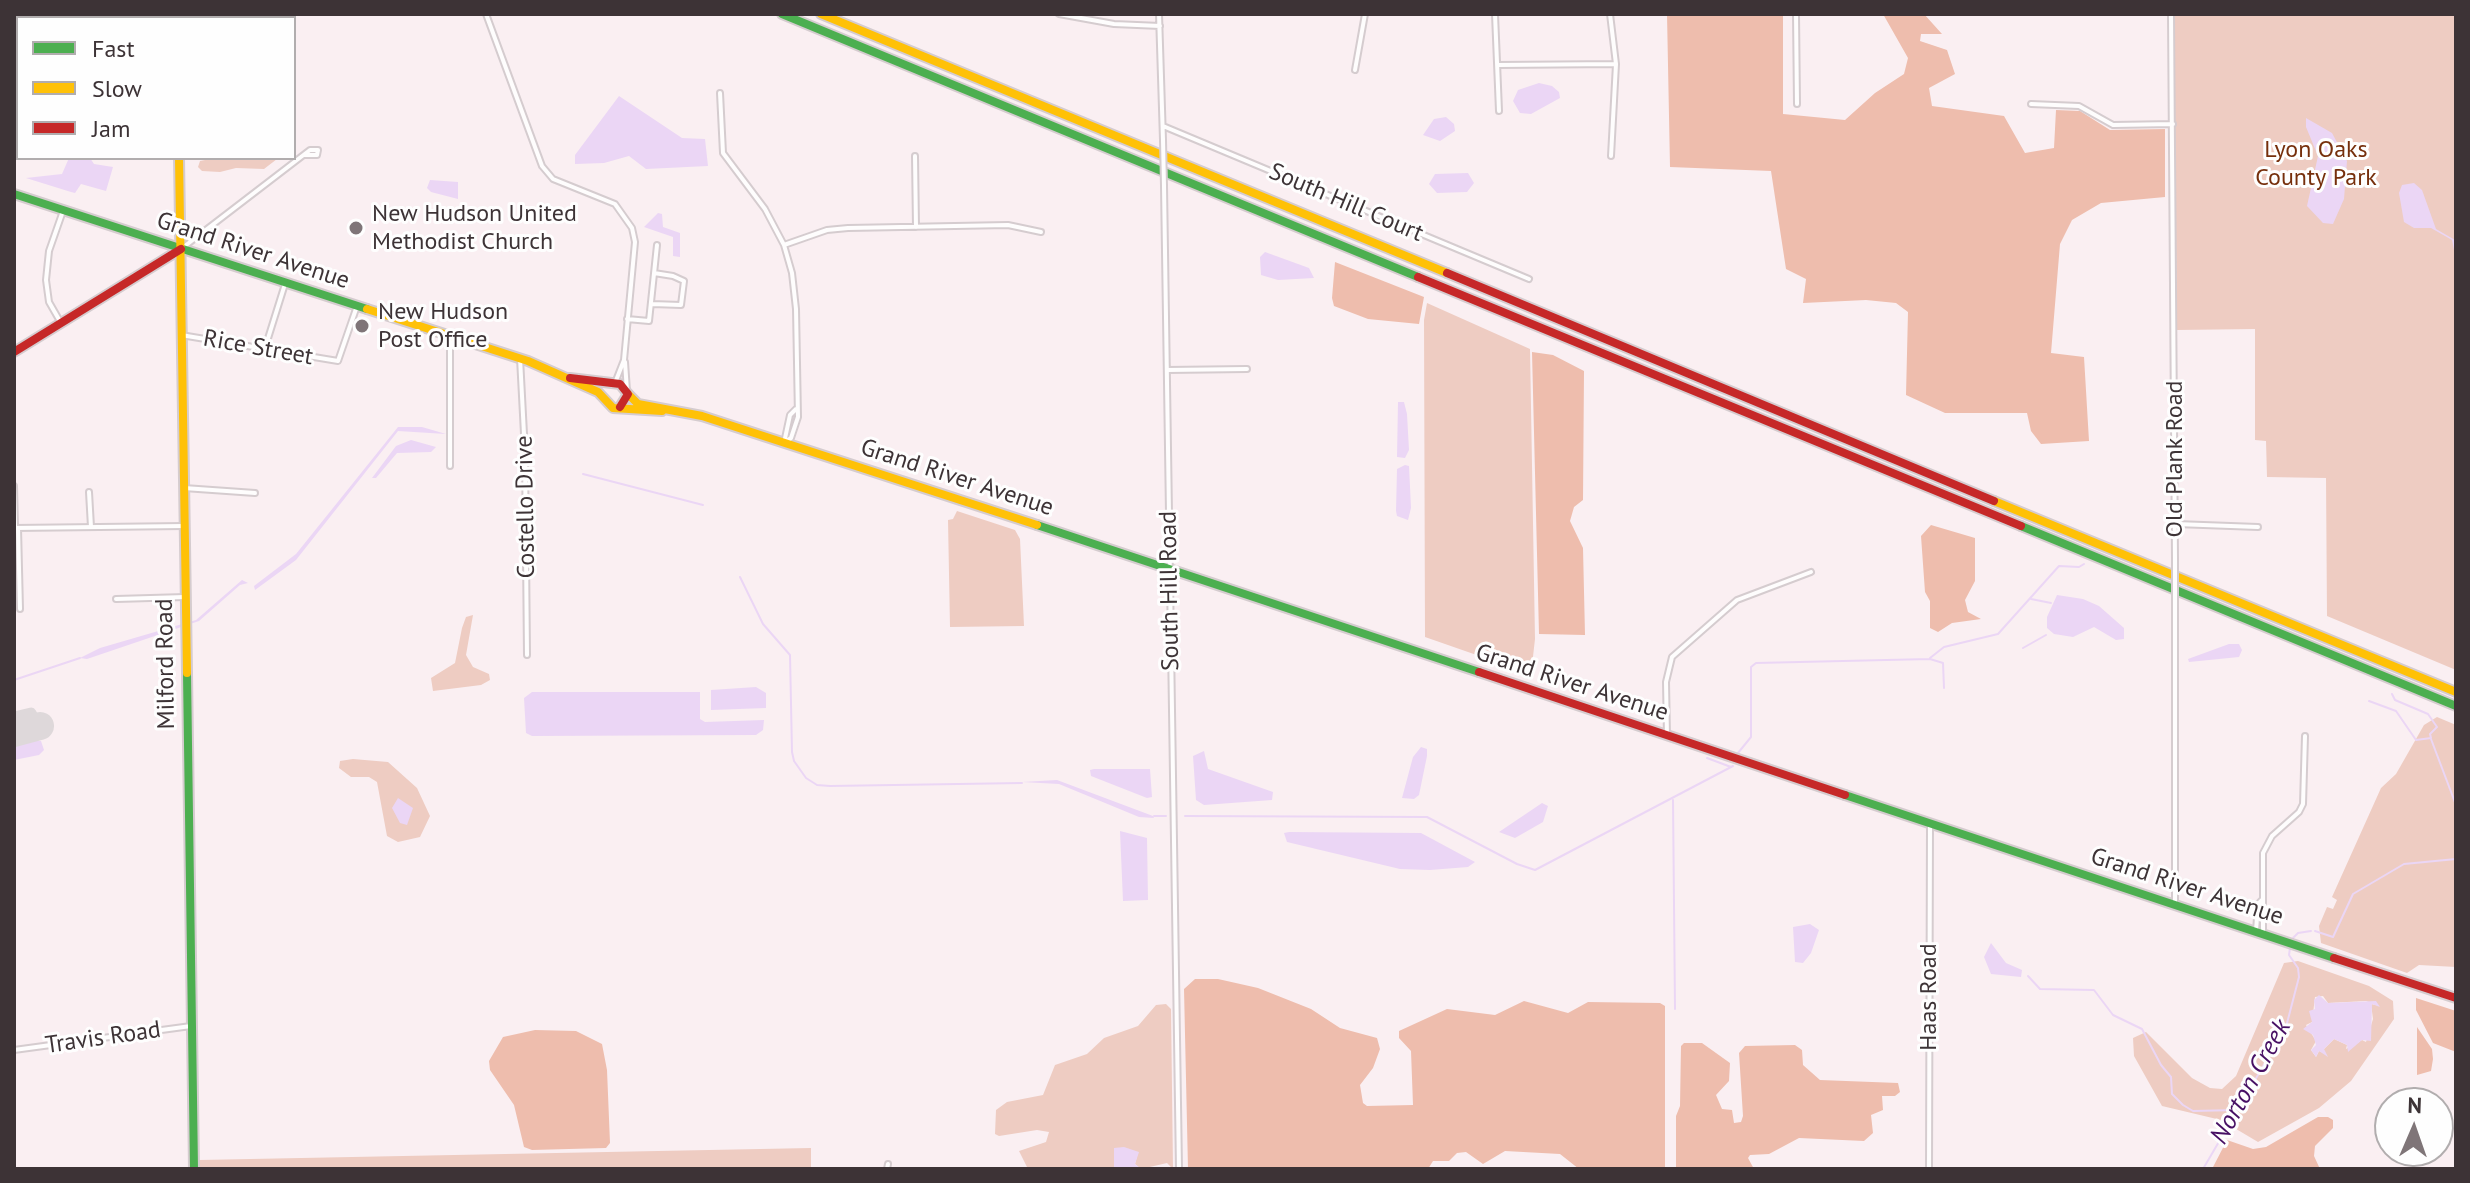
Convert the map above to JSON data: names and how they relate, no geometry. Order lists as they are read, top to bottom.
{
  "streets": {
    "main road": ["Grand River Avenue", "Milford Road"],
    "street": [
      "South Hill Court",
      "Rice Street",
      "Old Plank Road",
      "Costello Drive",
      "South Hill Road",
      "Haas Road",
      "Travis Road"
    ]
  },
  "crossings": [
    ["South Hill Court", "South Hill Road"],
    ["Grand River Avenue", "Rice Street"],
    ["Grand River Avenue", "Old Plank Road"],
    ["Grand River Avenue", "Costello Drive"],
    ["Grand River Avenue", "South Hill Road"],
    ["Grand River Avenue", "Milford Road"],
    ["Grand River Avenue", "Haas Road"],
    ["Rice Street", "Milford Road"],
    ["Milford Road", "Travis Road"]
  ],
  "water": ["Norton Creek"],
  "parks": ["Lyon Oaks County Park"],
  "places": ["New Hudson United Methodist Church", "New Hudson Post Office"],
  "legend": ["Fast", "Slow", "Jam"],
  "north": "top"
}
